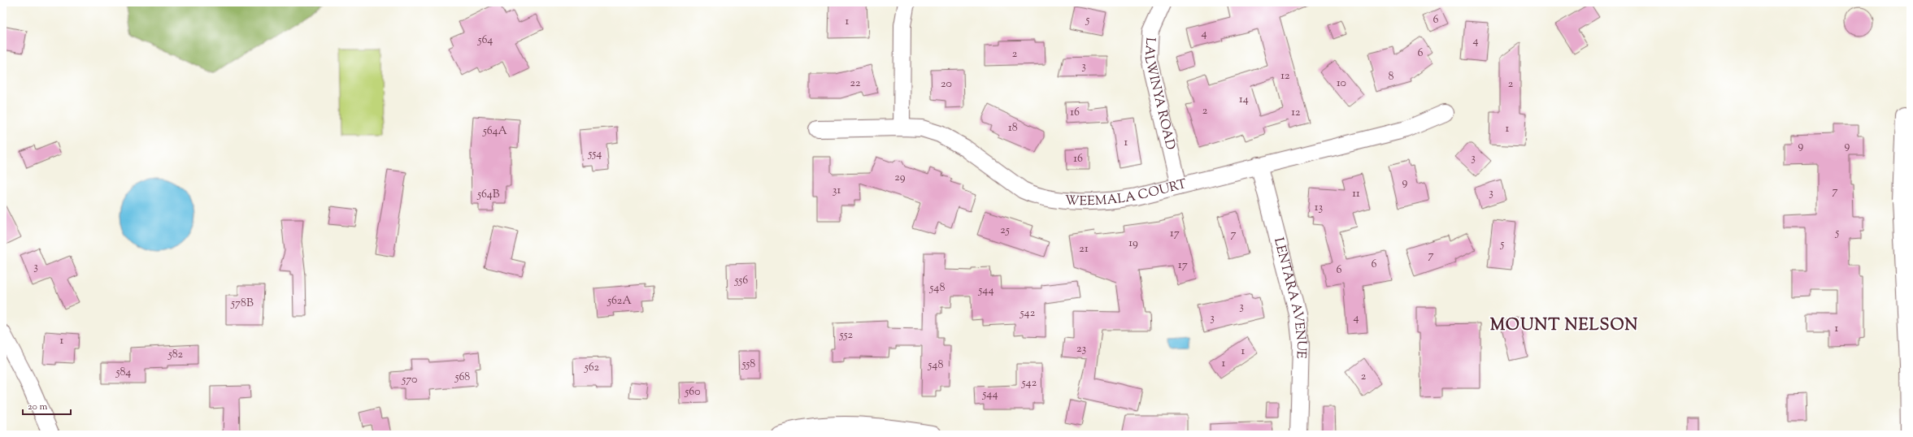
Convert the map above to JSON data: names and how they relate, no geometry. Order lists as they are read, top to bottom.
{
  "streets": {
    "street": ["LALWINYA ROAD", "WEEMALA COURT", "LENTARA AVENUE"]
  },
  "crossings": [
    ["LALWINYA ROAD", "WEEMALA COURT"],
    ["WEEMALA COURT", "LENTARA AVENUE"]
  ],
  "districts": ["MOUNT NELSON"],
  "house_numbers": [
    "5",
    "6",
    "1",
    "4",
    "564",
    "4",
    "6",
    "2",
    "3",
    "12",
    "8",
    "22",
    "10",
    "20",
    "2",
    "14",
    "2",
    "16",
    "12",
    "18",
    "1",
    "564A",
    "1",
    "9",
    "9",
    "554",
    "3",
    "16",
    "29",
    "9",
    "31",
    "7",
    "3",
    "11",
    "564B",
    "13",
    "25",
    "5",
    "17",
    "7",
    "19",
    "5",
    "21",
    "7",
    "6",
    "17",
    "3",
    "6",
    "556",
    "548",
    "544",
    "562A",
    "578B",
    "3",
    "542",
    "3",
    "4",
    "1",
    "552",
    "1",
    "23",
    "1",
    "582",
    "1",
    "558",
    "548",
    "562",
    "584",
    "2",
    "568",
    "570",
    "542",
    "560",
    "544"
  ],
  "scale_bar": "20 m"
}
